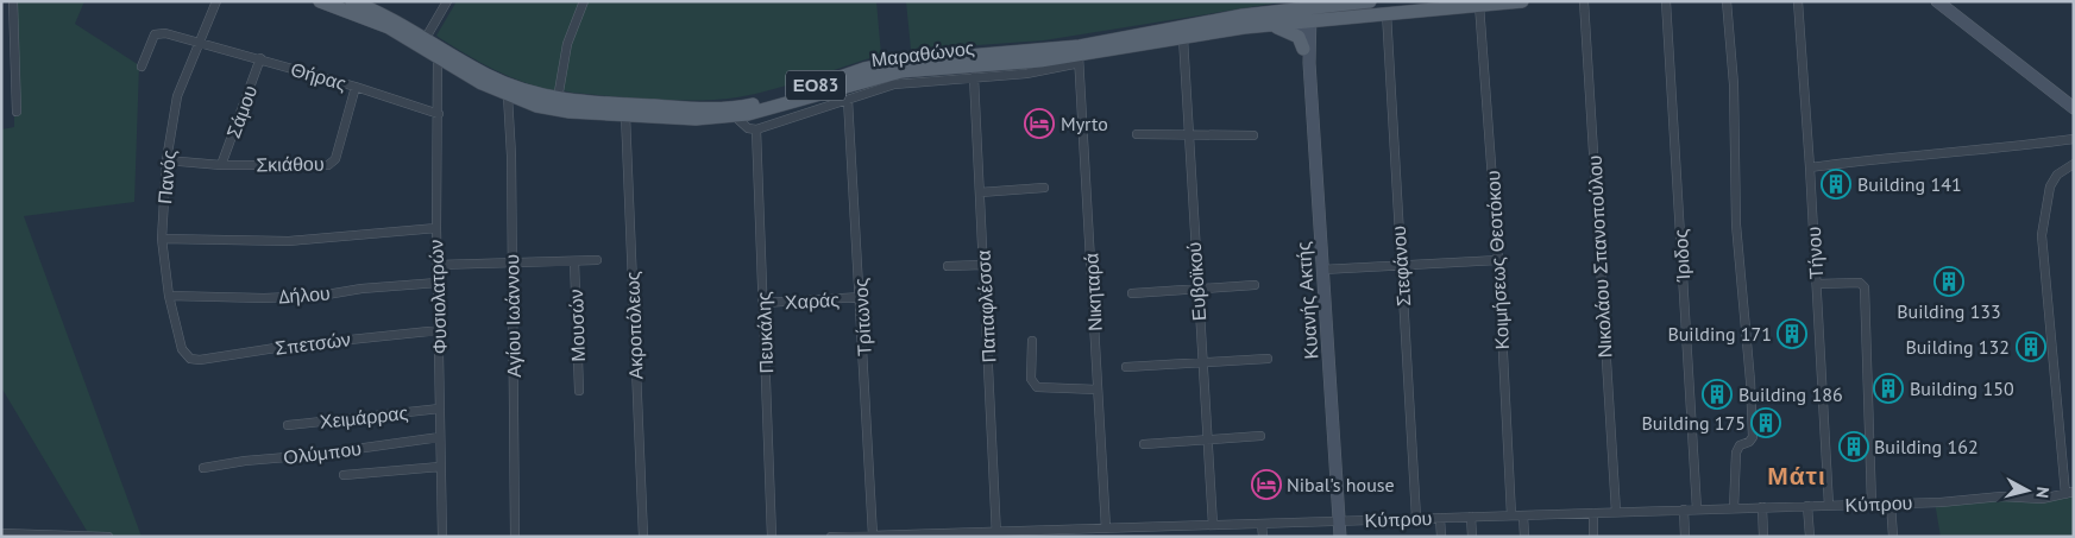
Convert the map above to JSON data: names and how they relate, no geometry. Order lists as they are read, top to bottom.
{
  "streets": {
    "main road": ["Μαραθώνος", "ΕΟ83"],
    "street": [
      "Θήρας",
      "Σάμου",
      "Σκιάθου",
      "Πανός",
      "Τήνου",
      "Ίριδος",
      "Νικολάου Σπανοπούλου",
      "Κοιμήσεως Θεοτόκου",
      "Στεφάνου",
      "Ευβοϊκού",
      "Νικηταρά",
      "Δήλου",
      "Φυσιολατρών",
      "Χαράς",
      "Κυανής Ακτής",
      "Παπαφλέσσα",
      "Αγίου Ιωάννου",
      "Τρίτωνος",
      "Μουσών",
      "Ακροπόλεως",
      "Πευκάλης",
      "Σπετσών",
      "Χειμάρρας",
      "Ολύμπου",
      "Κύπρου"
    ]
  },
  "crossings": [
    ["Μαραθώνος", "Κοιμήσεως Θεοτόκου"],
    ["Μαραθώνος", "Στεφάνου"],
    ["Μαραθώνος", "Ευβοϊκού"],
    ["Μαραθώνος", "Νικηταρά"],
    ["Μαραθώνος", "Φυσιολατρών"],
    ["Μαραθώνος", "Κυανής Ακτής"],
    ["Μαραθώνος", "Αγίου Ιωάννου"],
    ["Μαραθώνος", "Ακροπόλεως"],
    ["Θήρας", "Σάμου"],
    ["Θήρας", "Σκιάθου"],
    ["Θήρας", "Πανός"],
    ["Θήρας", "Φυσιολατρών"],
    ["Σάμου", "Σκιάθου"],
    ["Σκιάθου", "Πανός"],
    ["Πανός", "Δήλου"],
    ["Πανός", "Σπετσών"],
    ["Τήνου", "Κύπρου"],
    ["Ίριδος", "Κύπρου"],
    ["Νικολάου Σπανοπούλου", "Κύπρου"],
    ["Κοιμήσεως Θεοτόκου", "Κύπρου"],
    ["Στεφάνου", "Κύπρου"],
    ["Ευβοϊκού", "Κύπρου"],
    ["Νικηταρά", "Κύπρου"],
    ["Δήλου", "Φυσιολατρών"],
    ["Φυσιολατρών", "Μουσών"],
    ["Φυσιολατρών", "Σπετσών"],
    ["Φυσιολατρών", "Χειμάρρας"],
    ["Φυσιολατρών", "Ολύμπου"],
    ["Χαράς", "Τρίτωνος"],
    ["Χαράς", "Πευκάλης"],
    ["Κυανής Ακτής", "Κύπρου"],
    ["Παπαφλέσσα", "Κύπρου"],
    ["Αγίου Ιωάννου", "Μουσών"],
    ["Τρίτωνος", "Κύπρου"]
  ],
  "districts": ["Μάτι"],
  "places": {
    "hotel": ["Myrto", "Nibal's house"],
    "building": [
      "Building 141",
      "Building 133",
      "Building 171",
      "Building 132",
      "Building 150",
      "Building 186",
      "Building 175",
      "Building 162"
    ]
  },
  "north": "right"
}
